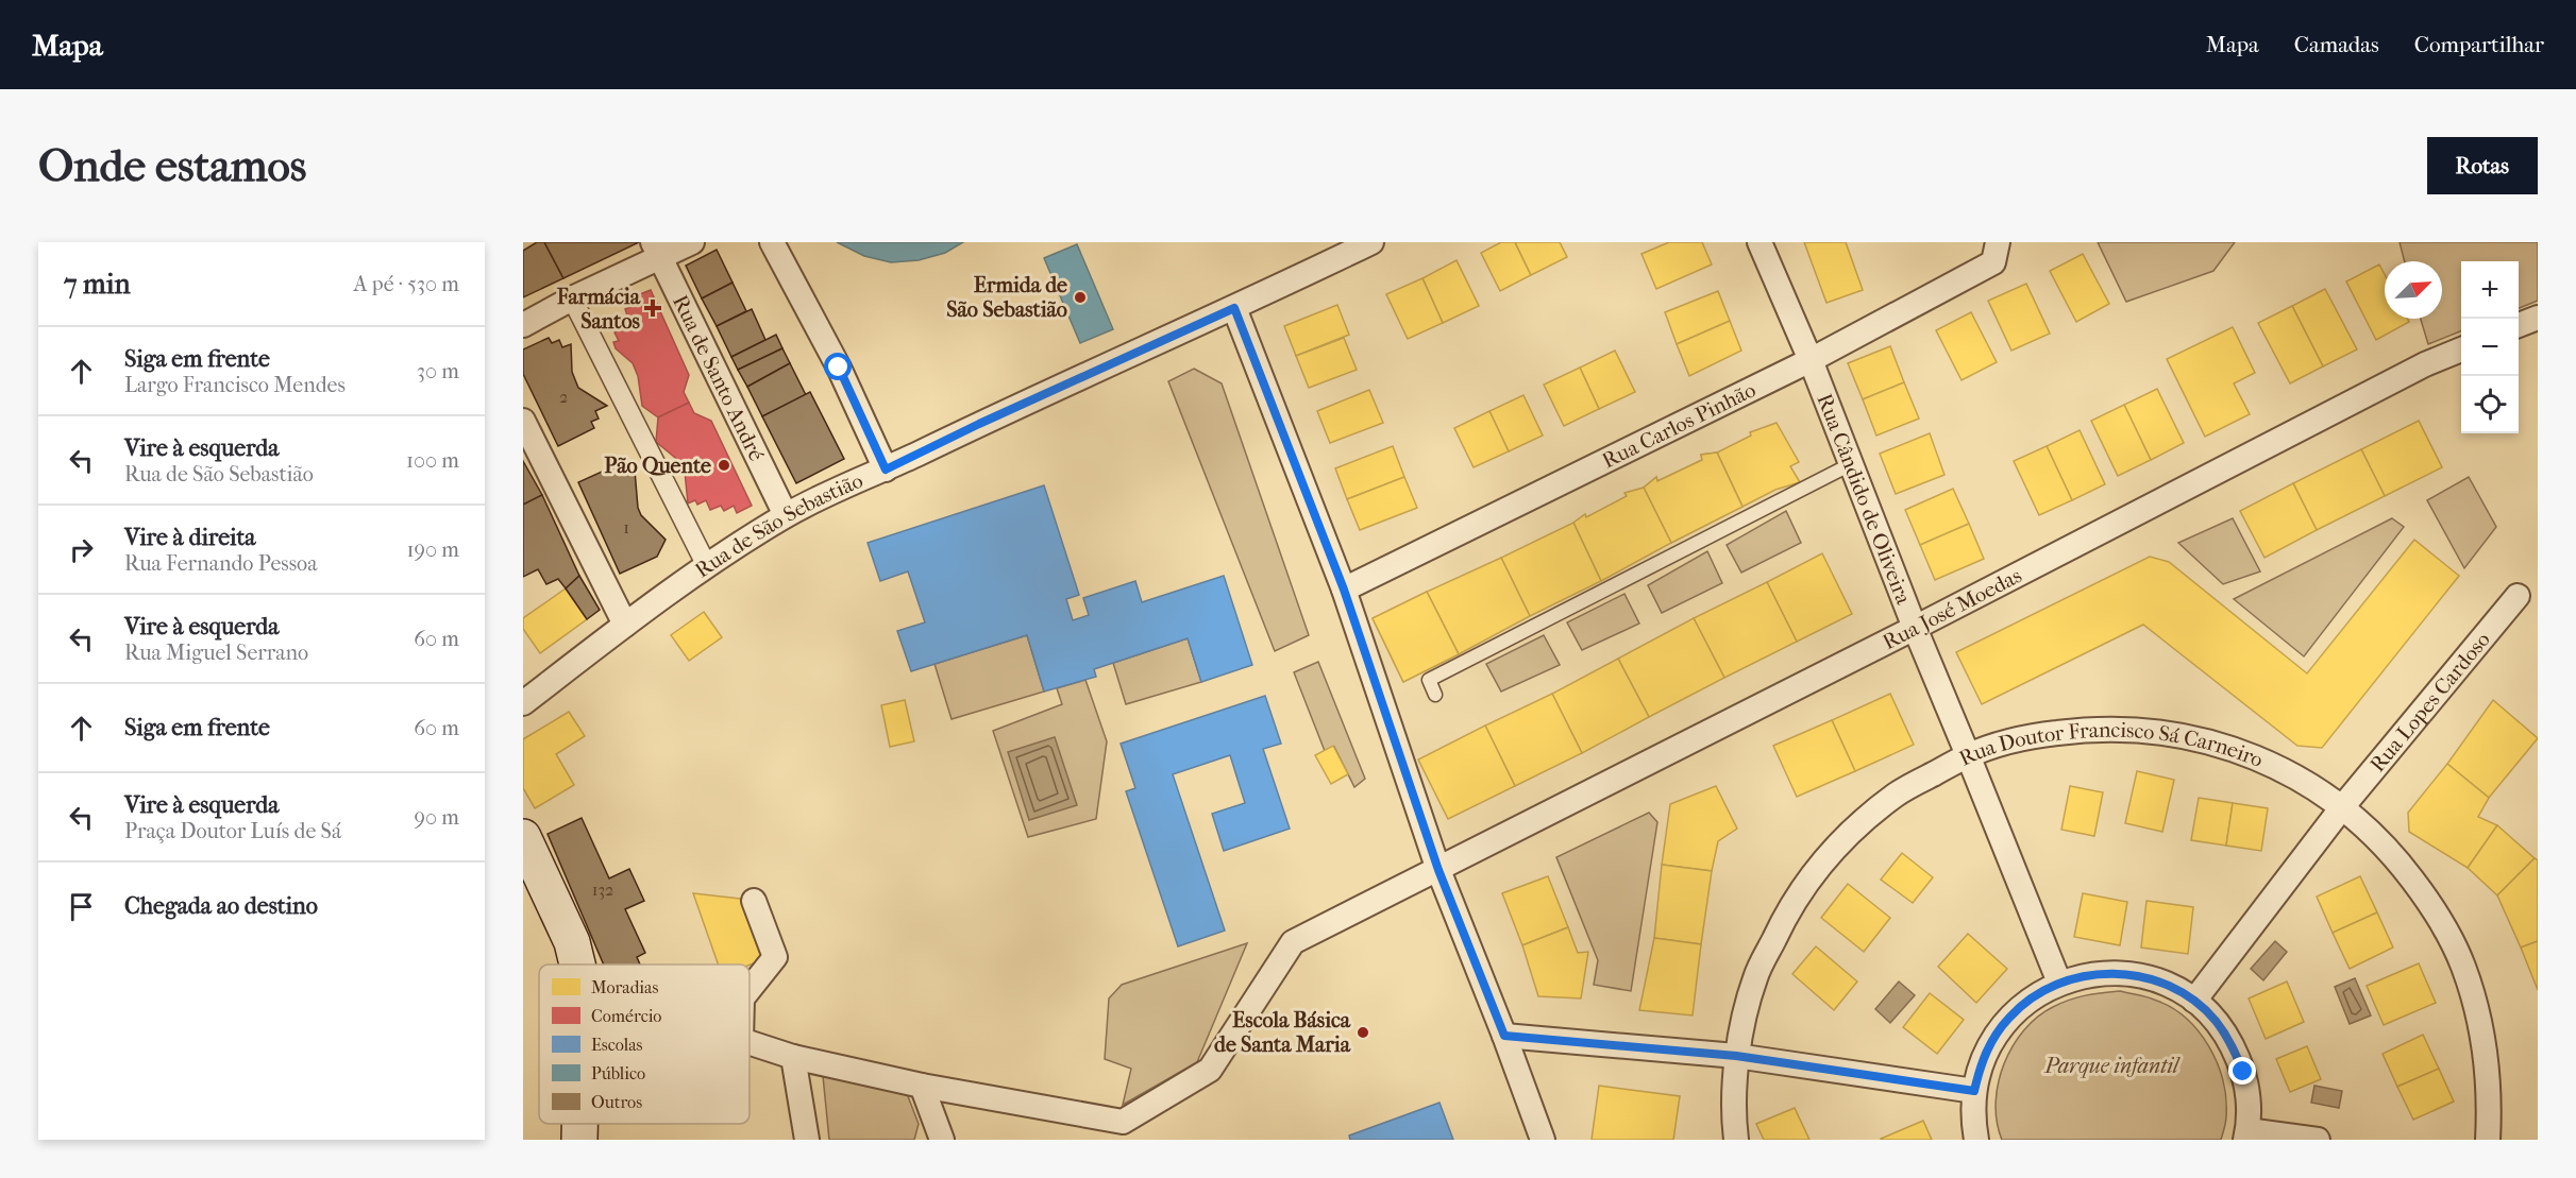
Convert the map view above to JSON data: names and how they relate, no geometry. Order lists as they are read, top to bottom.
{
  "streets": {
    "street": [
      "Rua de Santo André",
      "Rua Carlos Pinhão",
      "Rua Cândido de Oliveira",
      "Rua de São Sebastião",
      "Rua José Moedas",
      "Rua Lopes Cardoso",
      "Rua Doutor Francisco Sá Carneiro"
    ]
  },
  "crossings": [
    ["Rua de Santo André", "Rua de São Sebastião"],
    ["Rua Carlos Pinhão", "Rua Cândido de Oliveira"],
    ["Rua Cândido de Oliveira", "Rua José Moedas"],
    ["Rua Cândido de Oliveira", "Rua Doutor Francisco Sá Carneiro"],
    ["Rua Lopes Cardoso", "Rua Doutor Francisco Sá Carneiro"]
  ],
  "parks": ["Parque infantil"],
  "places": {
    "other": ["Ermida de São Sebastião", "Pão Quente", "Escola Básica de Santa Maria"],
    "health": ["Farmácia Santos"]
  },
  "house_numbers": ["2", "1", "132"],
  "legend": [
    "Moradias",
    "Comércio",
    "Escolas",
    "Público",
    "Outros"
  ],
  "north": "top right",
  "page": {
    "header": "Mapa",
    "nav": ["Mapa", "Camadas", "Compartilhar"],
    "buttons": "Rotas",
    "title": "Onde estamos",
    "heading": ["7 min", "A pé · 530 m"],
    "map_buttons": ["+", "−"],
    "list": [
      ["Siga em frente", "Largo Francisco Mendes", "30 m"],
      ["Vire à esquerda", "Rua de São Sebastião", "100 m"],
      ["Vire à direita", "Rua Fernando Pessoa", "190 m"],
      ["Vire à esquerda", "Rua Miguel Serrano", "60 m"],
      ["Siga em frente", "60 m"],
      ["Vire à esquerda", "Praça Doutor Luís de Sá", "90 m"],
      "Chegada ao destino"
    ]
  }
}
